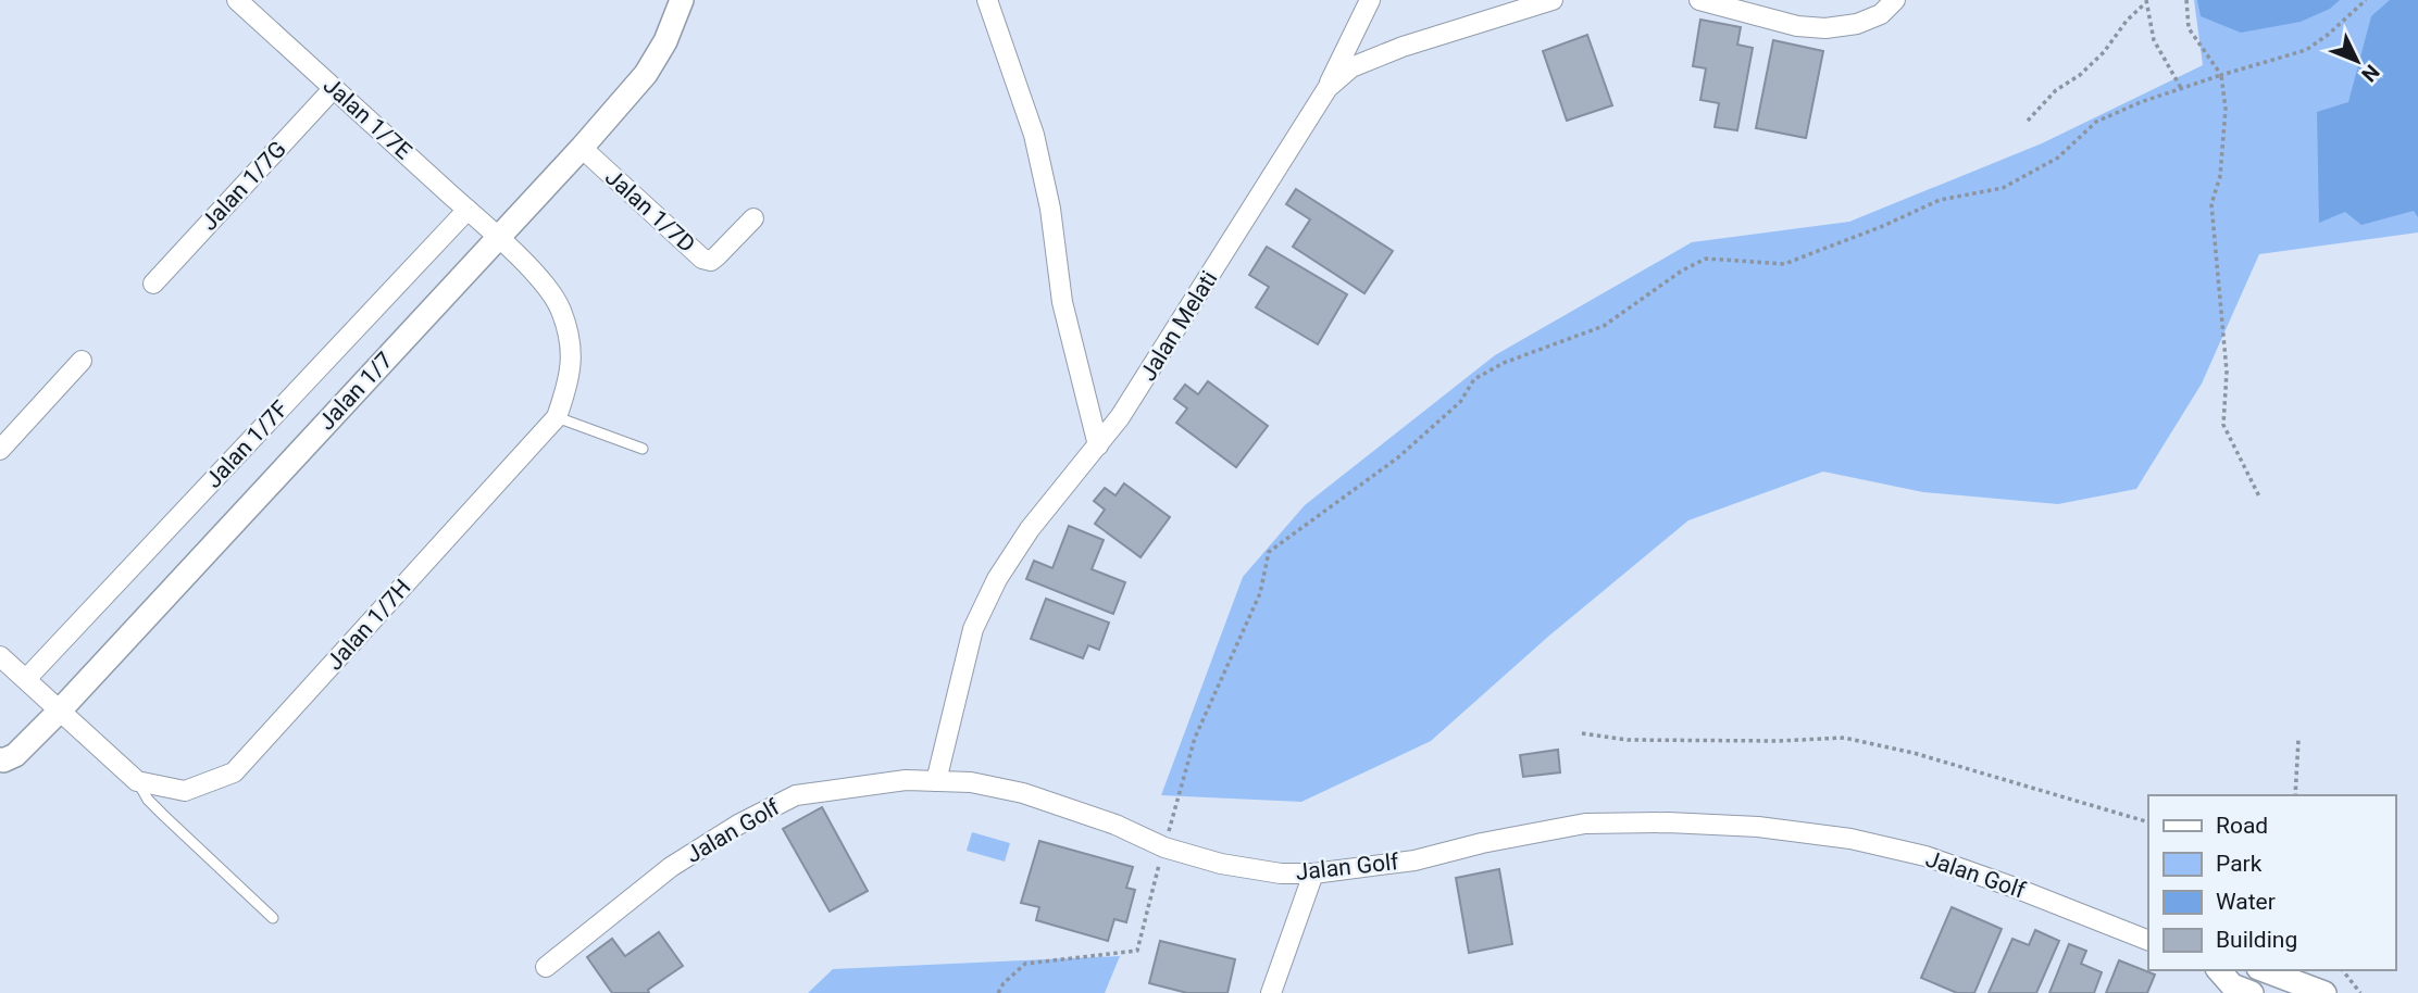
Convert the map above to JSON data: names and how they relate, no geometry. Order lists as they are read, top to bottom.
{
  "streets": {
    "street": [
      "Jalan 1/7E",
      "Jalan 1/7G",
      "Jalan 1/7D",
      "Jalan Melati",
      "Jalan 1/7",
      "Jalan 1/7F",
      "Jalan 1/7H",
      "Jalan Golf"
    ]
  },
  "crossings": [
    ["Jalan 1/7E", "Jalan 1/7G"],
    ["Jalan 1/7E", "Jalan 1/7"],
    ["Jalan 1/7E", "Jalan 1/7F"],
    ["Jalan 1/7E", "Jalan 1/7H"],
    ["Jalan 1/7D", "Jalan 1/7"],
    ["Jalan Melati", "Jalan Golf"],
    ["Jalan 1/7", "Jalan 1/7H"]
  ],
  "legend": [
    "Road",
    "Park",
    "Water",
    "Building"
  ],
  "north": "bottom right"
}
